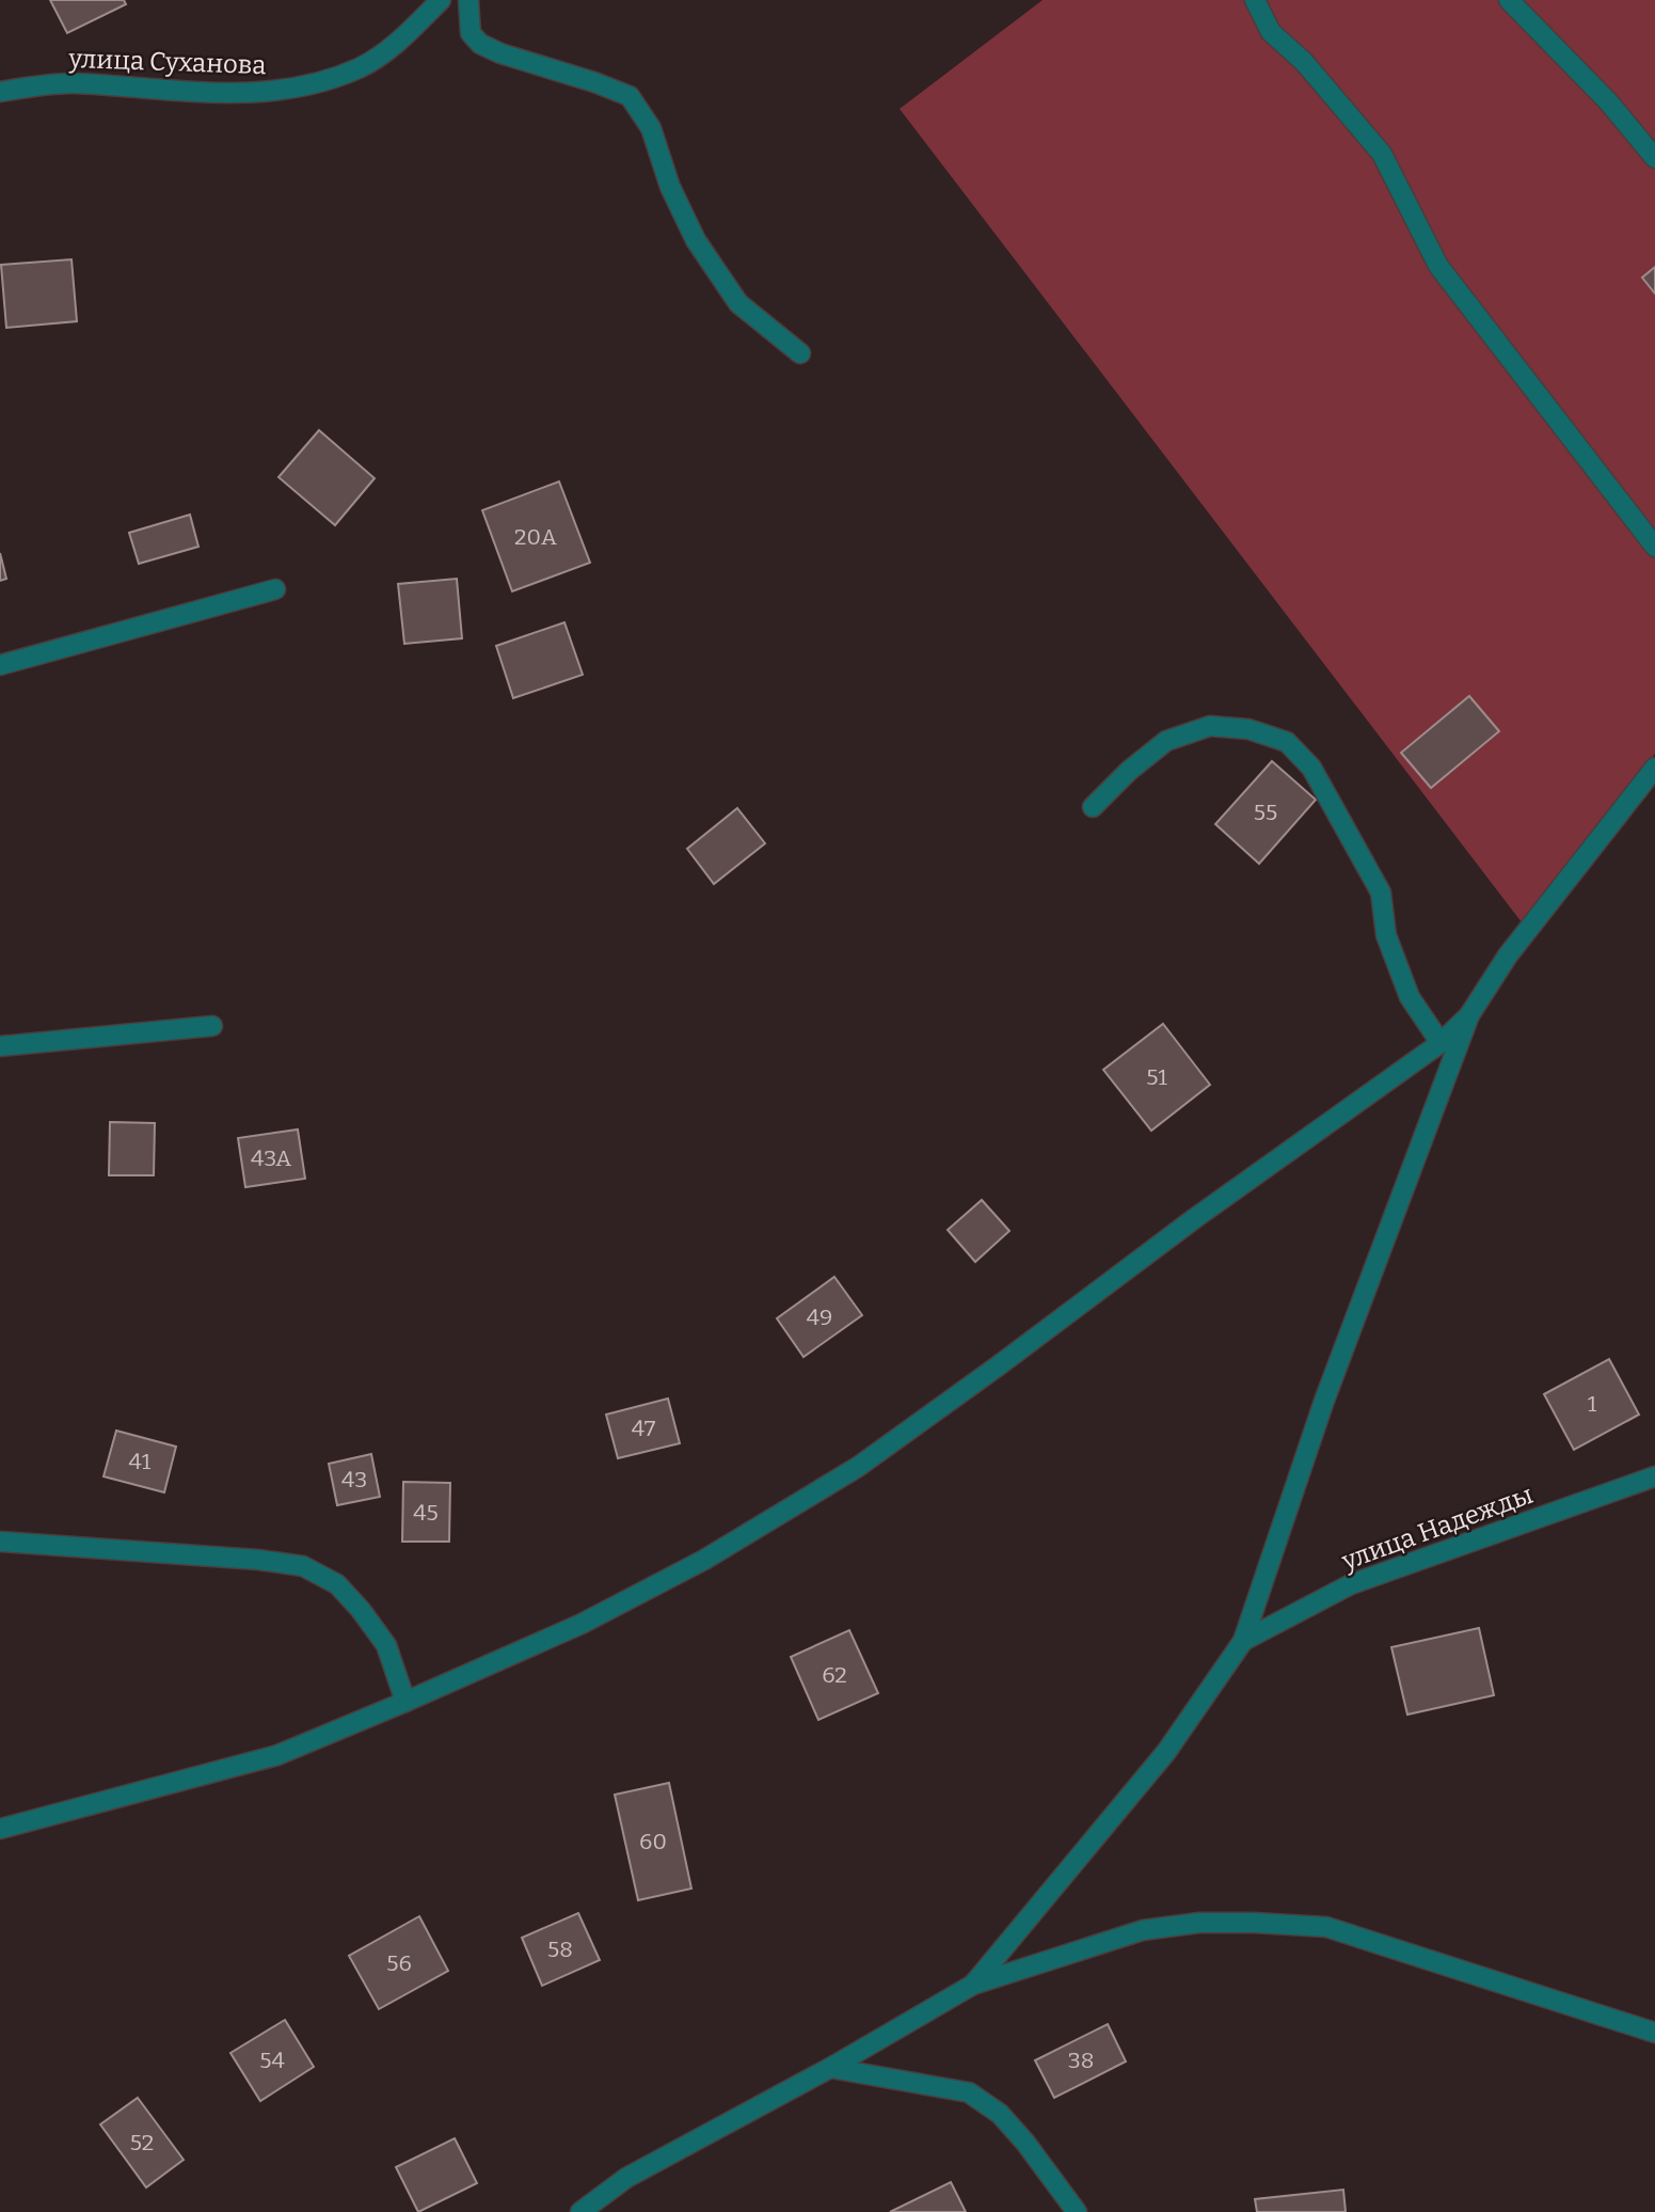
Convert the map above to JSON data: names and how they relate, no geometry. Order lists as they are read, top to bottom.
{
  "streets": {
    "street": ["улица Суханова", "улица Надежды"]
  },
  "house_numbers": [
    "20А",
    "55",
    "51",
    "43А",
    "49",
    "1",
    "47",
    "41",
    "43",
    "45",
    "62",
    "60",
    "58",
    "56",
    "54",
    "38",
    "52"
  ]
}
